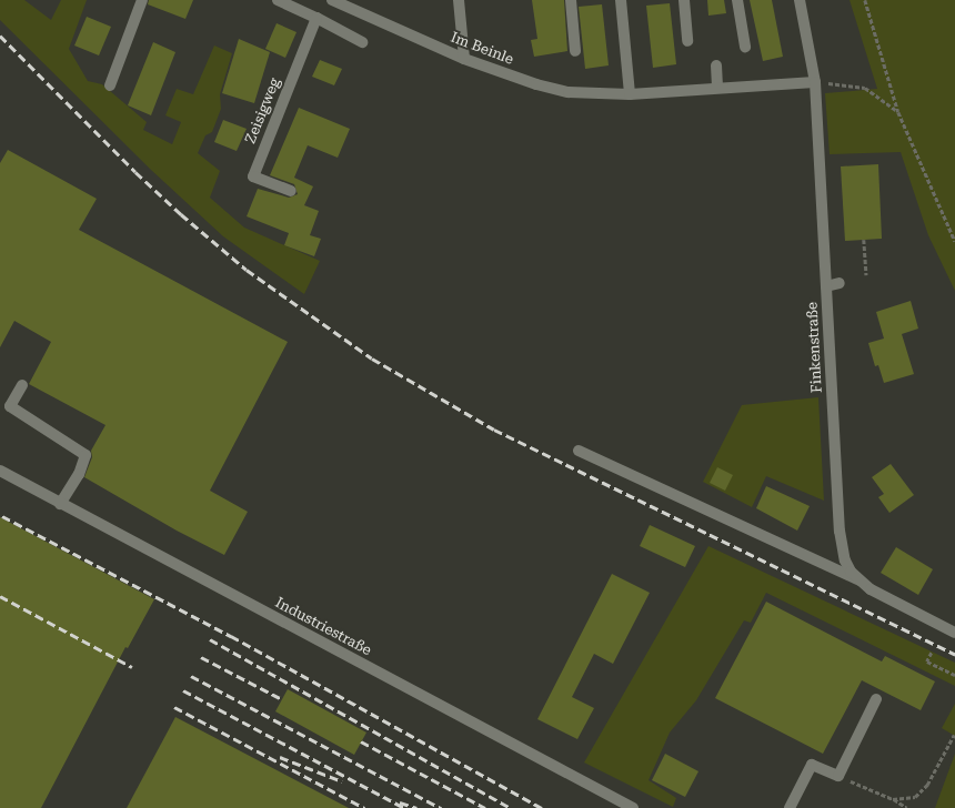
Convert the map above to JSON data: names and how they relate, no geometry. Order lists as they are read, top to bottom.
{
  "streets": {
    "street": [
      "Im Beinle",
      "Zeisigweg",
      "Finkenstraße",
      "Industriestraße"
    ]
  },
  "crossings": [
    ["Im Beinle", "Finkenstraße"]
  ]
}
